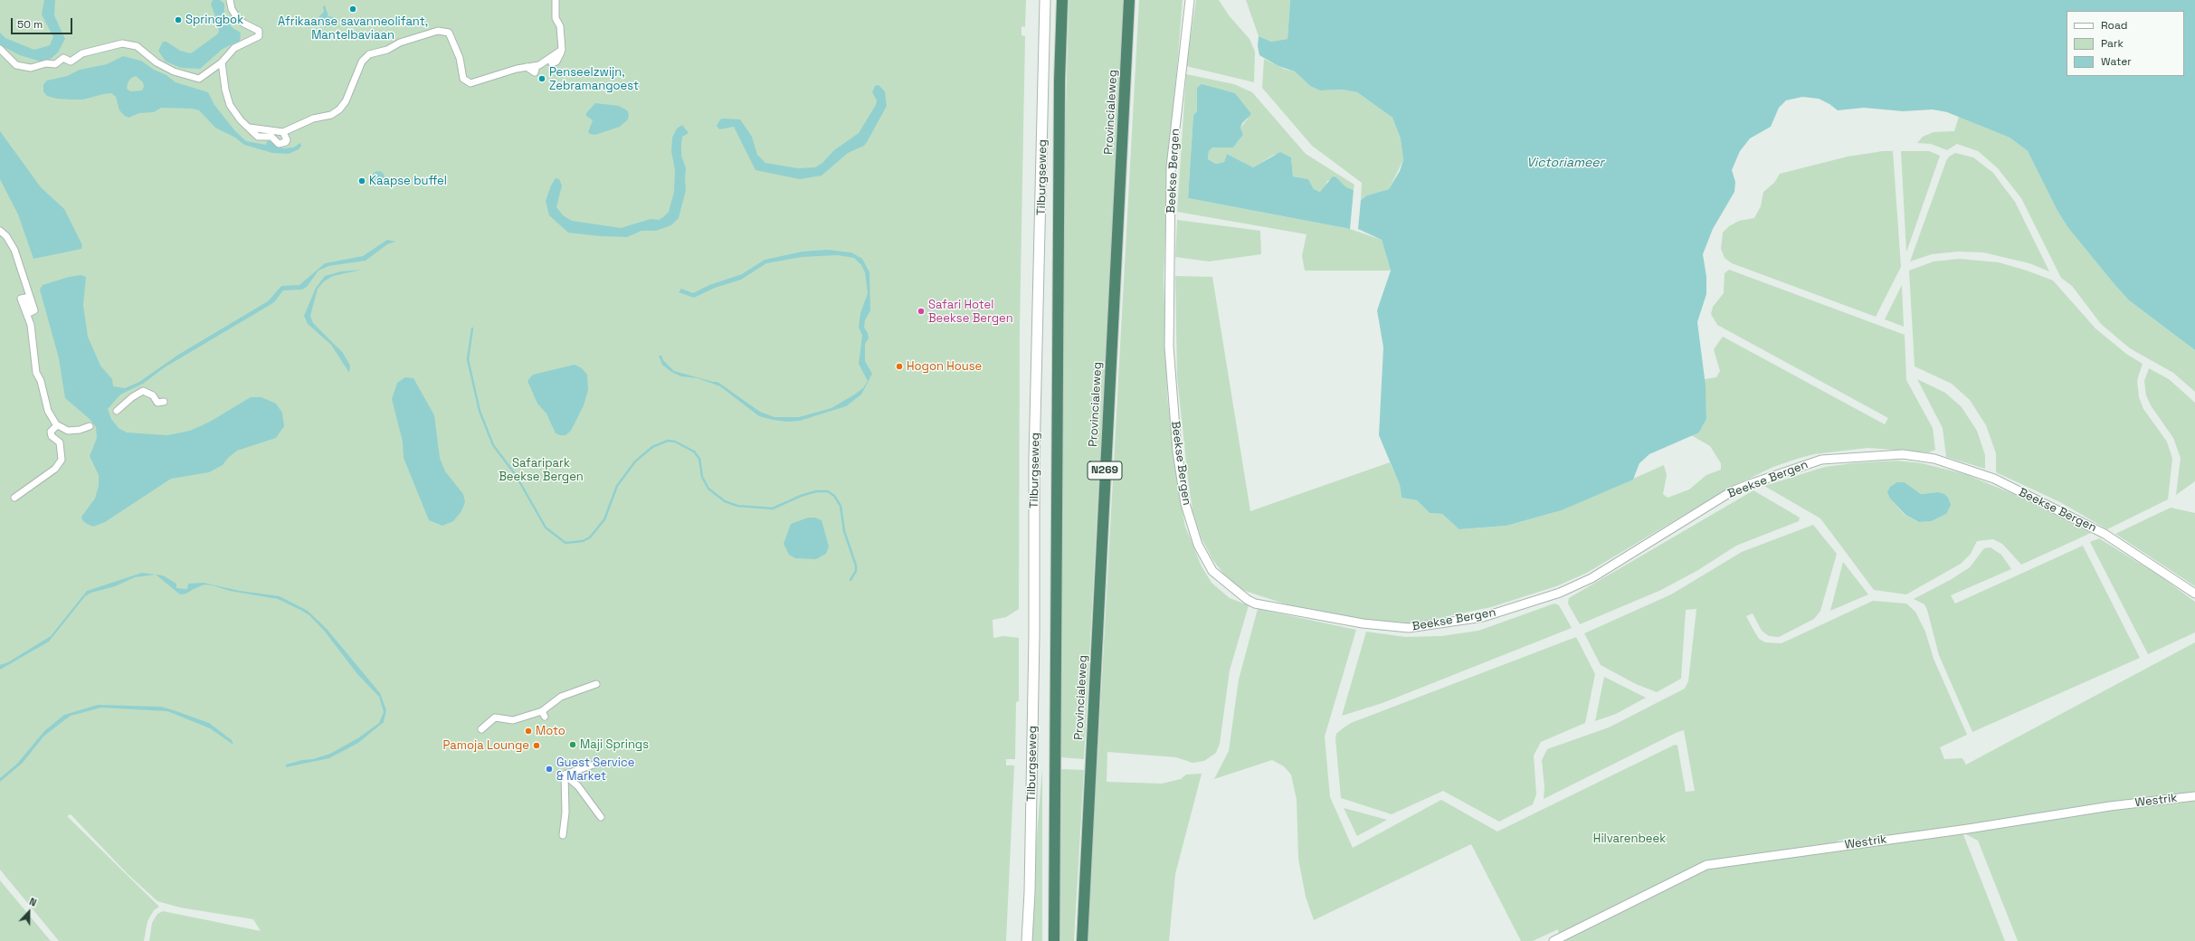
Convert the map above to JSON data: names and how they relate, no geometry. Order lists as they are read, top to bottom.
{
  "streets": {
    "highway": ["Provincialeweg", "N269"],
    "street": ["Beekse Bergen", "Tilburgseweg", "Westrik"]
  },
  "water": ["Victoriameer"],
  "parks": ["Safaripark Beekse Bergen", "Hilvarenbeek"],
  "places": [
    "Afrikaanse savanneolifant, Mantelbaviaan",
    "Springbok",
    "Penseelzwijn, Zebramangoest",
    "Kaapse buffel",
    "Safari Hotel Beekse Bergen",
    "Hogon House",
    "Moto",
    "Maji Springs",
    "Pamoja Lounge",
    "Guest Service & Market"
  ],
  "legend": ["Road", "Park", "Water"],
  "scale_bar": "50 m",
  "north": "top"
}
